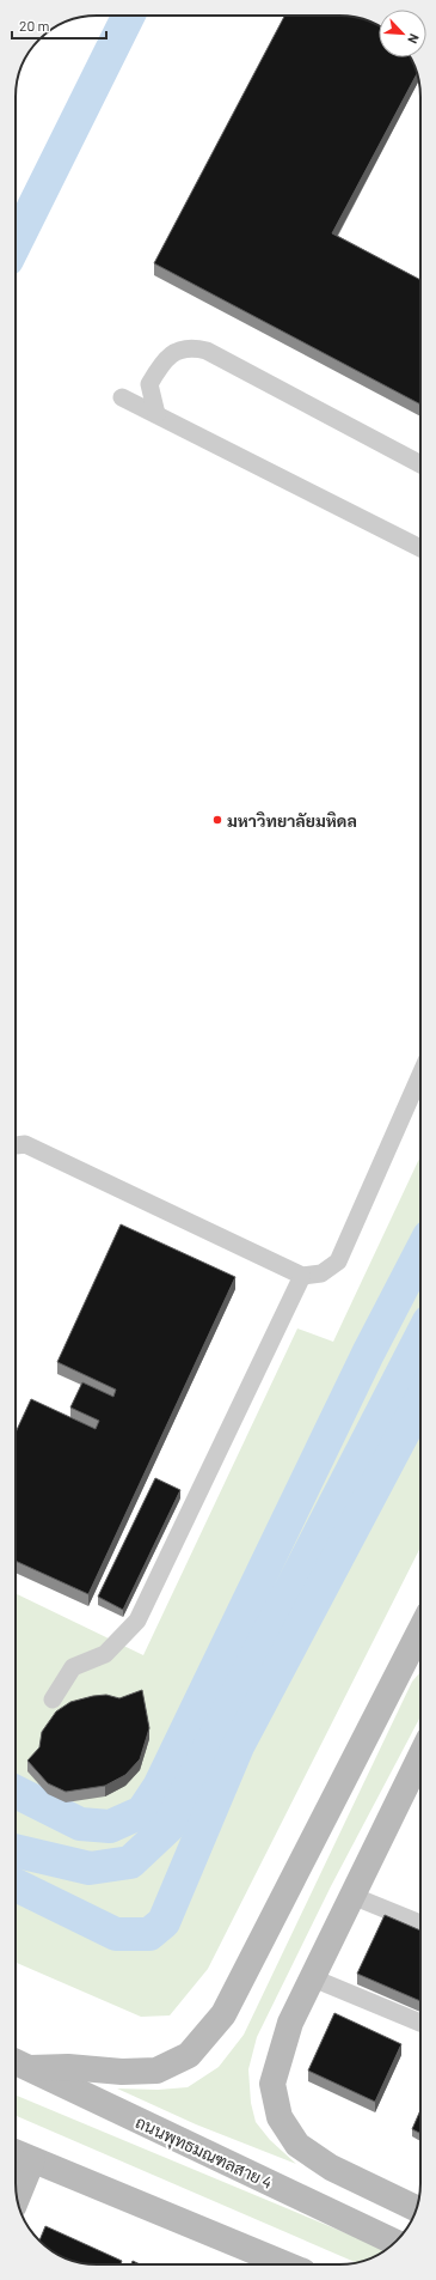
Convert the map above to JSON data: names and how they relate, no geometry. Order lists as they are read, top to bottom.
{
  "streets": {
    "main road": ["ถนนพุทธมณฑลสาย 4"]
  },
  "places": ["มหาวิทยาลัยมหิดล"],
  "scale_bar": "20 m",
  "north": "bottom right"
}
